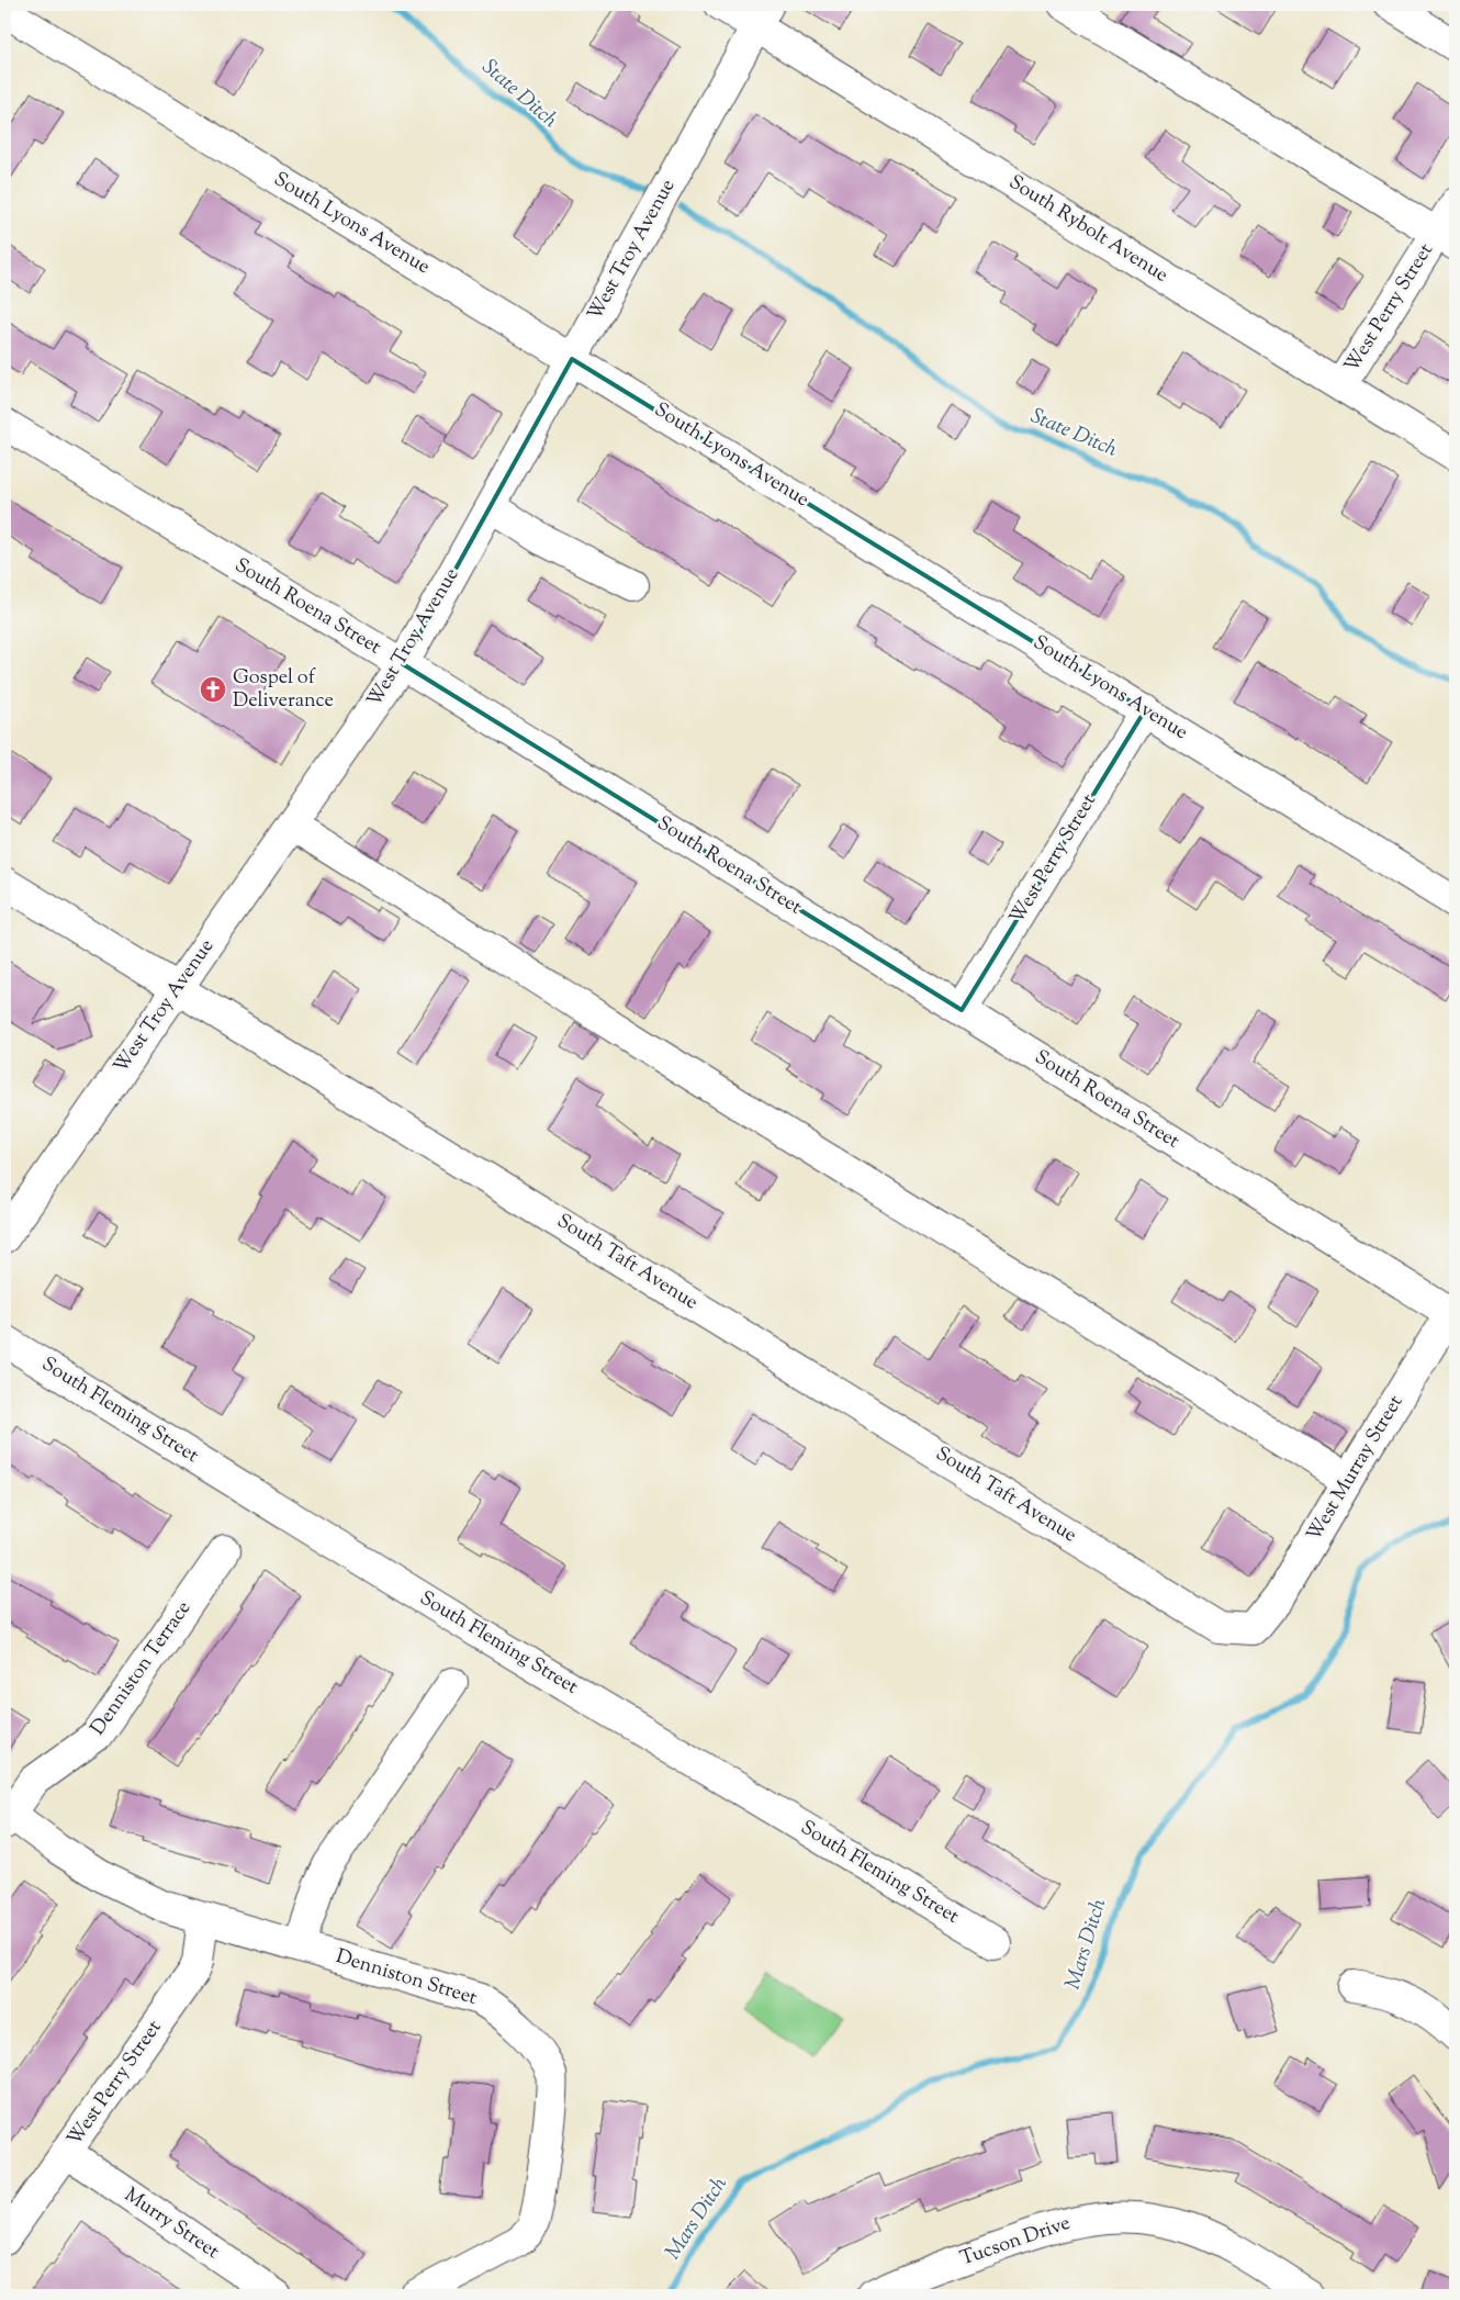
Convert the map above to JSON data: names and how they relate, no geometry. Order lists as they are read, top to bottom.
{
  "streets": {
    "street": [
      "South Lyons Avenue",
      "South Rybolt Avenue",
      "West Troy Avenue",
      "West Perry Street",
      "South Roena Street",
      "South Taft Avenue",
      "South Fleming Street",
      "West Murray Street",
      "Denniston Terrace",
      "Denniston Street",
      "Murry Street",
      "Tucson Drive"
    ]
  },
  "crossings": [
    ["South Lyons Avenue", "West Troy Avenue"],
    ["South Lyons Avenue", "West Perry Street"],
    ["South Rybolt Avenue", "West Troy Avenue"],
    ["South Rybolt Avenue", "West Perry Street"],
    ["West Troy Avenue", "South Roena Street"],
    ["West Troy Avenue", "South Taft Avenue"],
    ["West Perry Street", "South Roena Street"],
    ["West Perry Street", "Denniston Street"],
    ["West Perry Street", "Murry Street"],
    ["South Roena Street", "West Murray Street"],
    ["South Taft Avenue", "West Murray Street"],
    ["Denniston Terrace", "Denniston Street"]
  ],
  "water": ["State Ditch", "Mars Ditch"],
  "places": {
    "church": ["Gospel of Deliverance"]
  }
}
